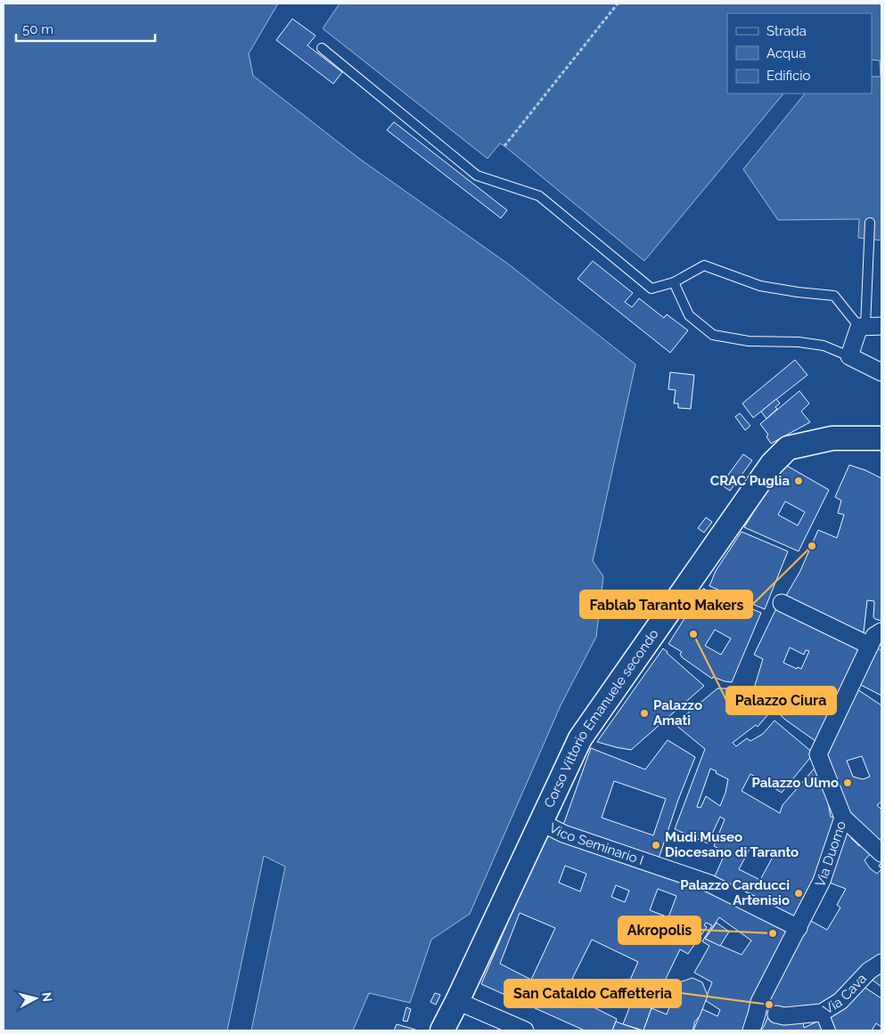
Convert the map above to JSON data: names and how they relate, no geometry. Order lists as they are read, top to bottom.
{
  "streets": {
    "main road": ["Corso Vittorio Emanuele secondo"],
    "street": ["Vico Seminario I", "Via Duomo", "Via Cava"]
  },
  "crossings": [
    ["Corso Vittorio Emanuele secondo", "Vico Seminario I"],
    ["Vico Seminario I", "Via Duomo"]
  ],
  "places": [
    "CRAC Puglia",
    "Fablab Taranto Makers",
    "Palazzo Ciura",
    "Palazzo Amati",
    "Palazzo Ulmo",
    "Mudi Museo Diocesano di Taranto",
    "Palazzo Carducci Artenisio",
    "Akropolis",
    "San Cataldo Caffetteria"
  ],
  "legend": ["Strada", "Acqua", "Edificio"],
  "scale_bar": "50 m",
  "north": "right"
}
